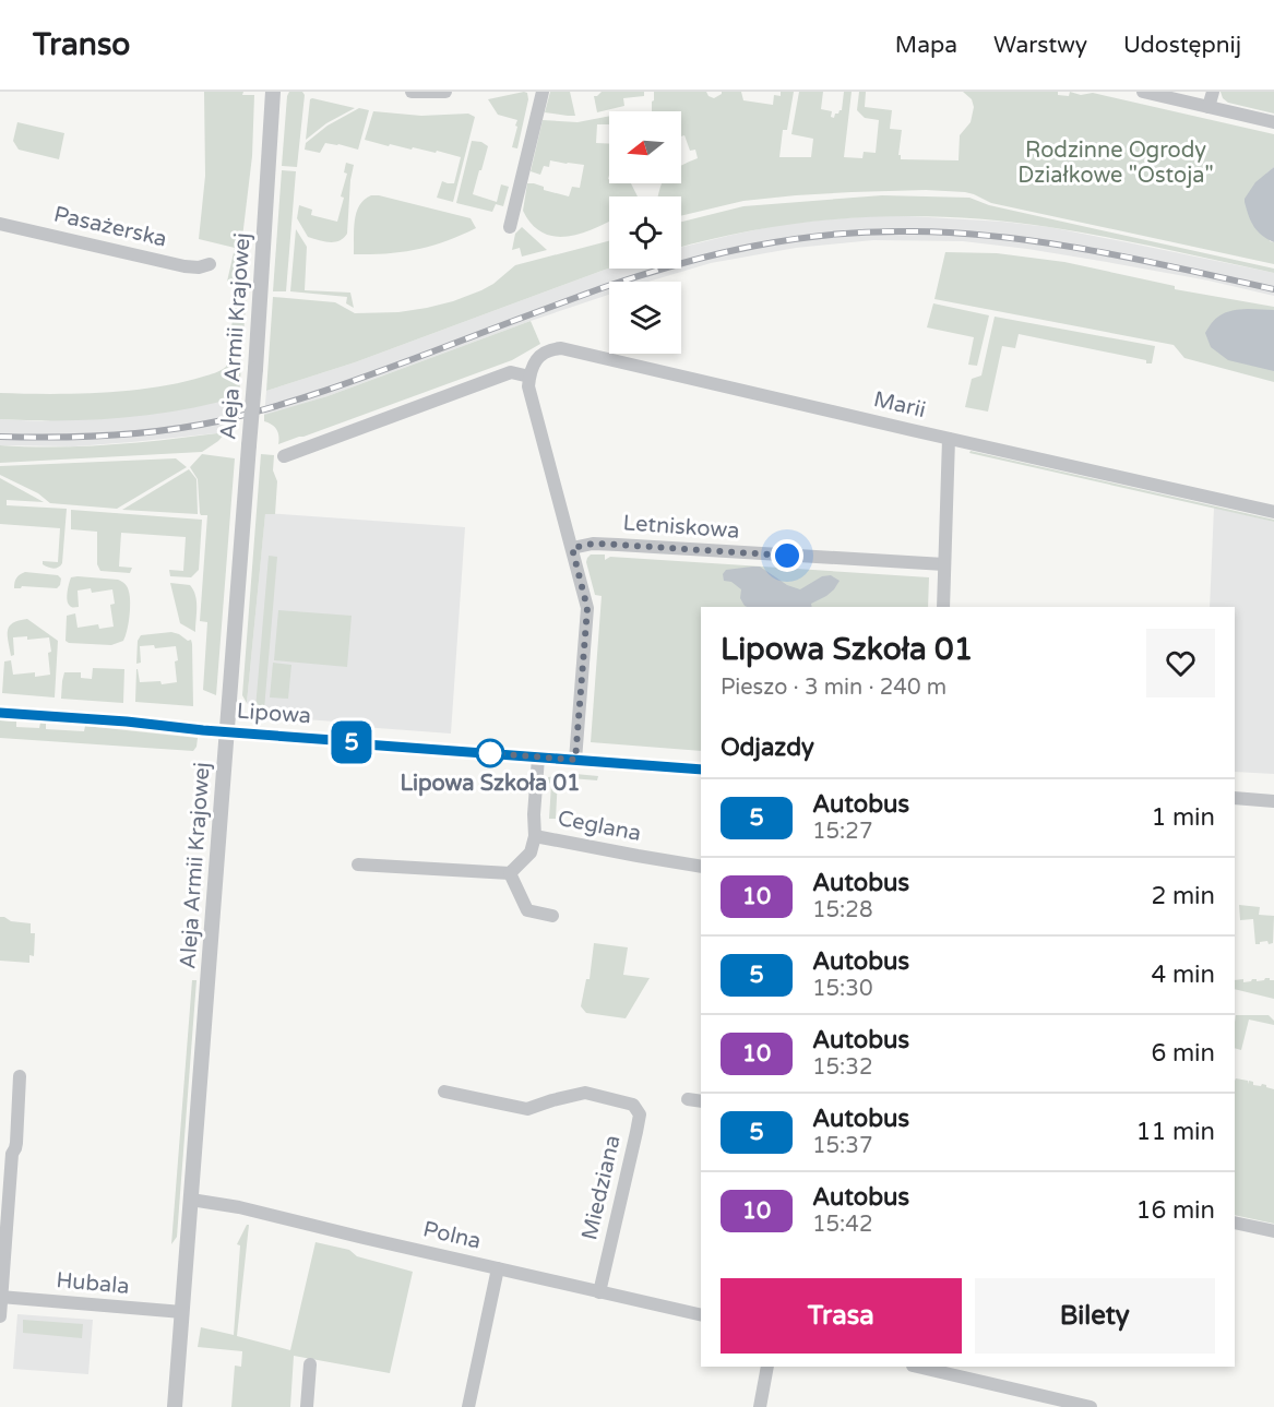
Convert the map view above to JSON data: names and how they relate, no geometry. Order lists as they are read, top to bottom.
{
  "streets": {
    "street": [
      "Pasażerska",
      "Aleja Armii Krajowej",
      "Marii",
      "Letniskowa",
      "Lipowa",
      "Ceglana",
      "Miedziana",
      "Polna",
      "Hubala"
    ]
  },
  "crossings": [
    ["Aleja Armii Krajowej", "Lipowa"],
    ["Aleja Armii Krajowej", "Polna"],
    ["Aleja Armii Krajowej", "Hubala"],
    ["Miedziana", "Polna"]
  ],
  "parks": ["Rodzinne Ogrody Działkowe \"Ostoja\""],
  "places": ["Lipowa Szkoła 01"],
  "lines": ["bus line 5"],
  "north": "left",
  "page": {
    "header": "Transo",
    "nav": ["Mapa", "Warstwy", "Udostępnij"],
    "on_map": "5",
    "heading": [
      ["Lipowa Szkoła 01", "Pieszo · 3 min · 240 m"],
      "Odjazdy"
    ],
    "list": [
      {
        "mark": "5",
        "name": "Autobus",
        "note": "15:27",
        "value": "1 min"
      },
      {
        "mark": "10",
        "name": "Autobus",
        "note": "15:28",
        "value": "2 min"
      },
      {
        "mark": "5",
        "name": "Autobus",
        "note": "15:30",
        "value": "4 min"
      },
      {
        "mark": "10",
        "name": "Autobus",
        "note": "15:32",
        "value": "6 min"
      },
      {
        "mark": "5",
        "name": "Autobus",
        "note": "15:37",
        "value": "11 min"
      },
      {
        "mark": "10",
        "name": "Autobus",
        "note": "15:42",
        "value": "16 min"
      }
    ],
    "buttons": ["Trasa", "Bilety"]
  }
}
